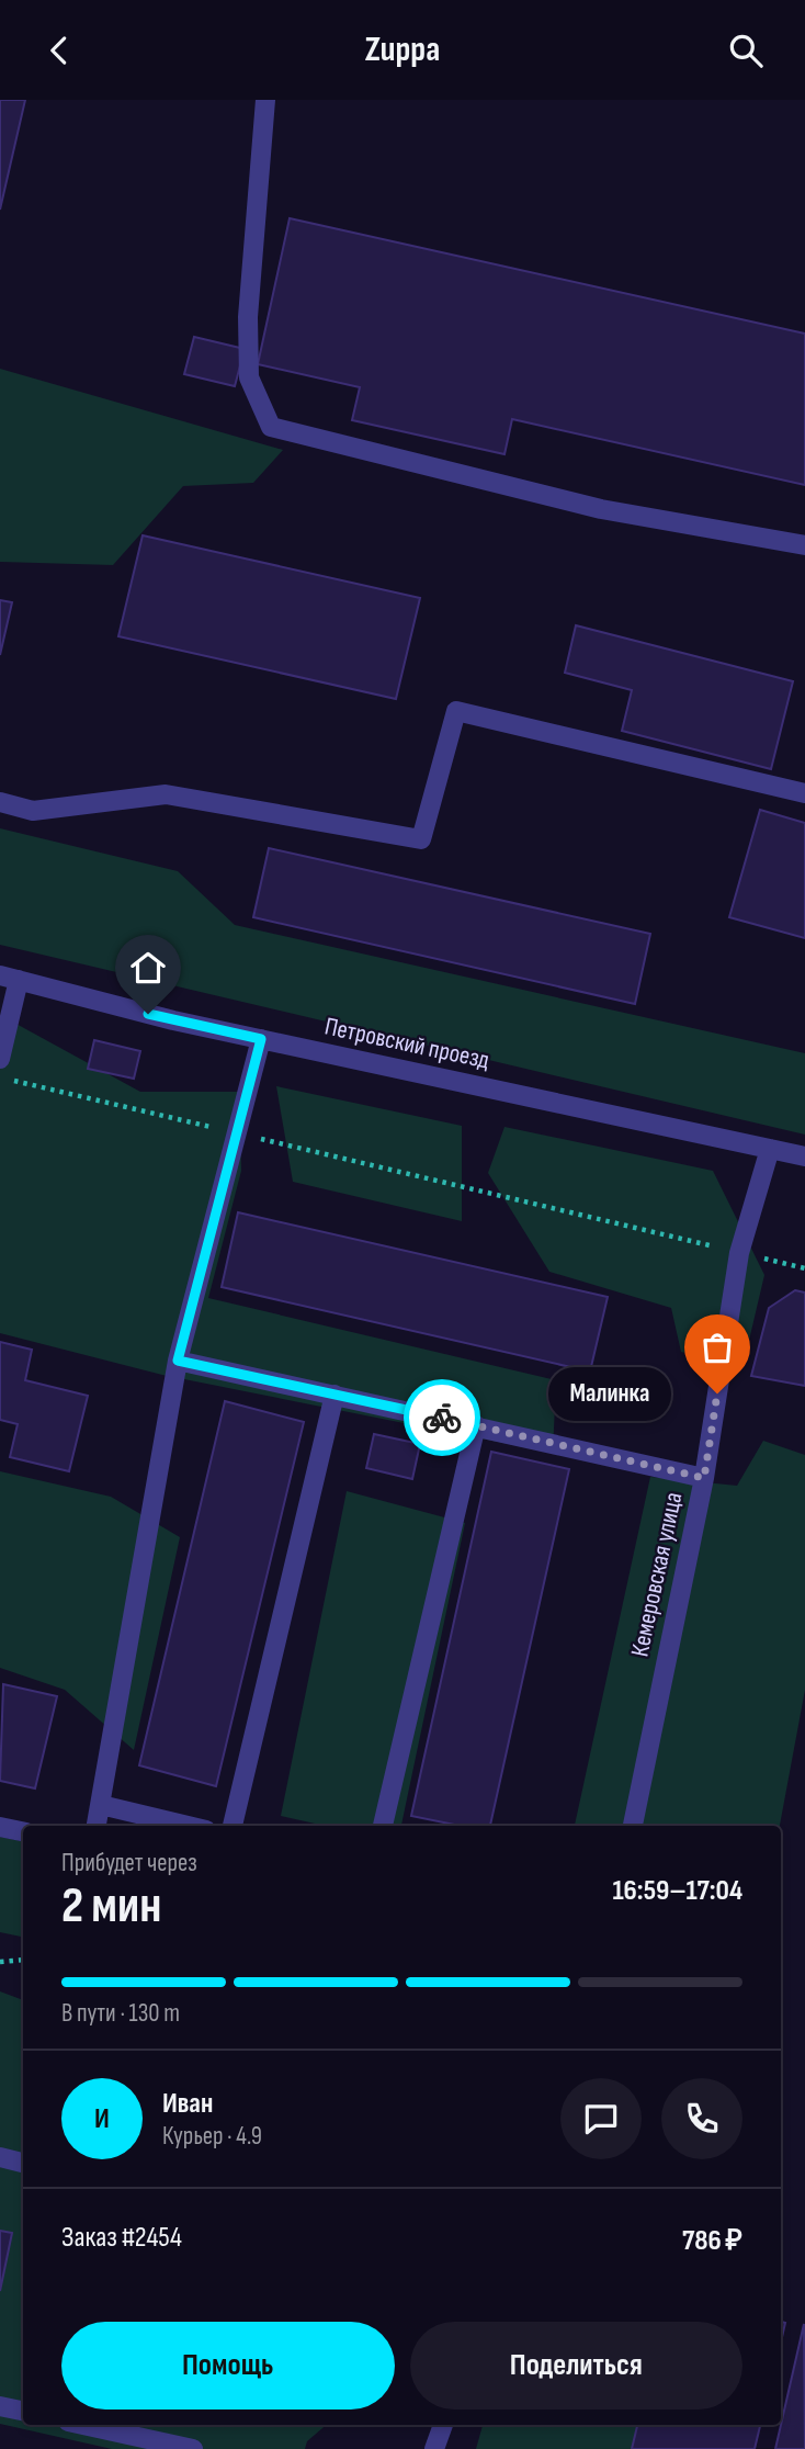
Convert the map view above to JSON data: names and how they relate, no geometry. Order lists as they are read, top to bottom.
{
  "streets": {
    "street": ["Петровский проезд", "Кемеровская улица"]
  },
  "crossings": [
    ["Петровский проезд", "Кемеровская улица"]
  ],
  "places": ["Малинка"],
  "page": {
    "header": "Zuppa",
    "bubble": "Малинка",
    "heading": ["2 мин", "Прибудет через", "16:59–17:04"],
    "panel": [
      "Иван",
      "Курьер · 4.9",
      "Заказ #2454",
      "786 ₽"
    ],
    "bar": "В пути · 130 m",
    "round": "И",
    "buttons": ["Помощь", "Поделиться"]
  }
}
